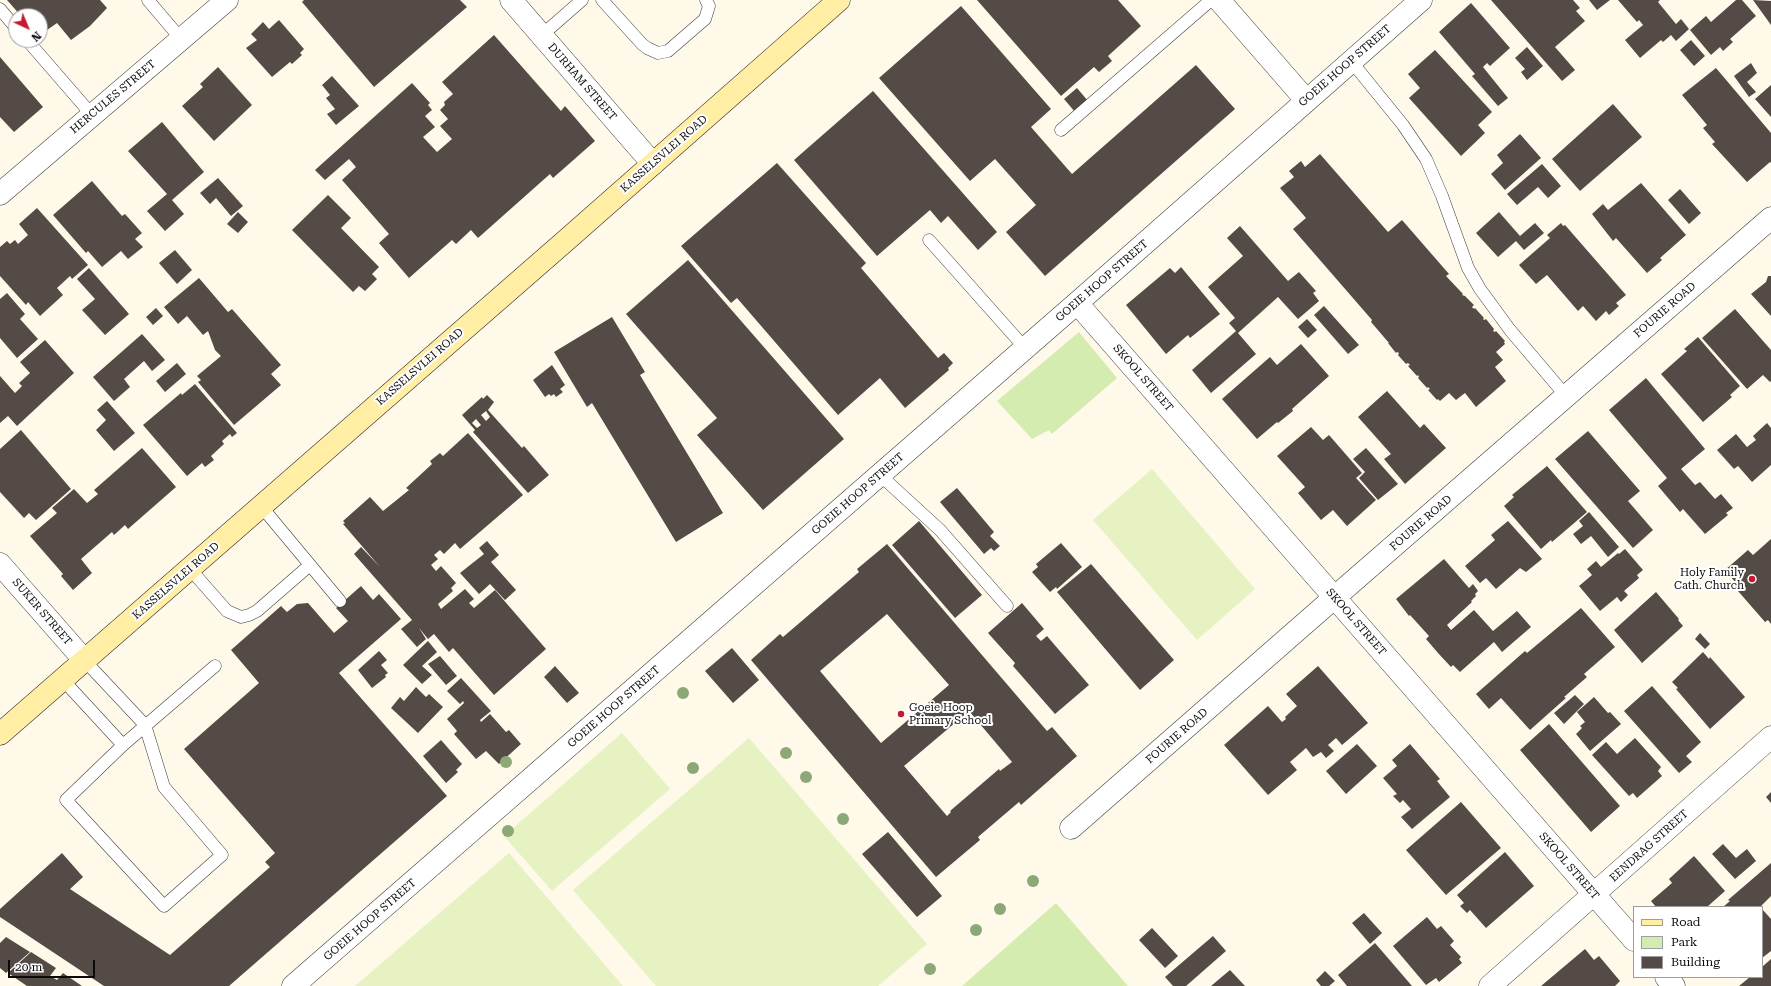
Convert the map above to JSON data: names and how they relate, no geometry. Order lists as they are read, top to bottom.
{
  "streets": {
    "street": [
      "GOEIE HOOP STREET",
      "DURHAM STREET",
      "HERCULES STREET",
      "KASSELSVLEI ROAD",
      "FOURIE ROAD",
      "SKOOL STREET",
      "SUKER STREET",
      "EENDRAG STREET"
    ]
  },
  "crossings": [
    ["GOEIE HOOP STREET", "SKOOL STREET"],
    ["DURHAM STREET", "KASSELSVLEI ROAD"],
    ["KASSELSVLEI ROAD", "SUKER STREET"],
    ["FOURIE ROAD", "SKOOL STREET"],
    ["SKOOL STREET", "EENDRAG STREET"]
  ],
  "places": ["Holy Family Cath. Church", "Goeie Hoop Primary School"],
  "legend": ["Road", "Park", "Building"],
  "scale_bar": "20 m",
  "north": "bottom right"
}
